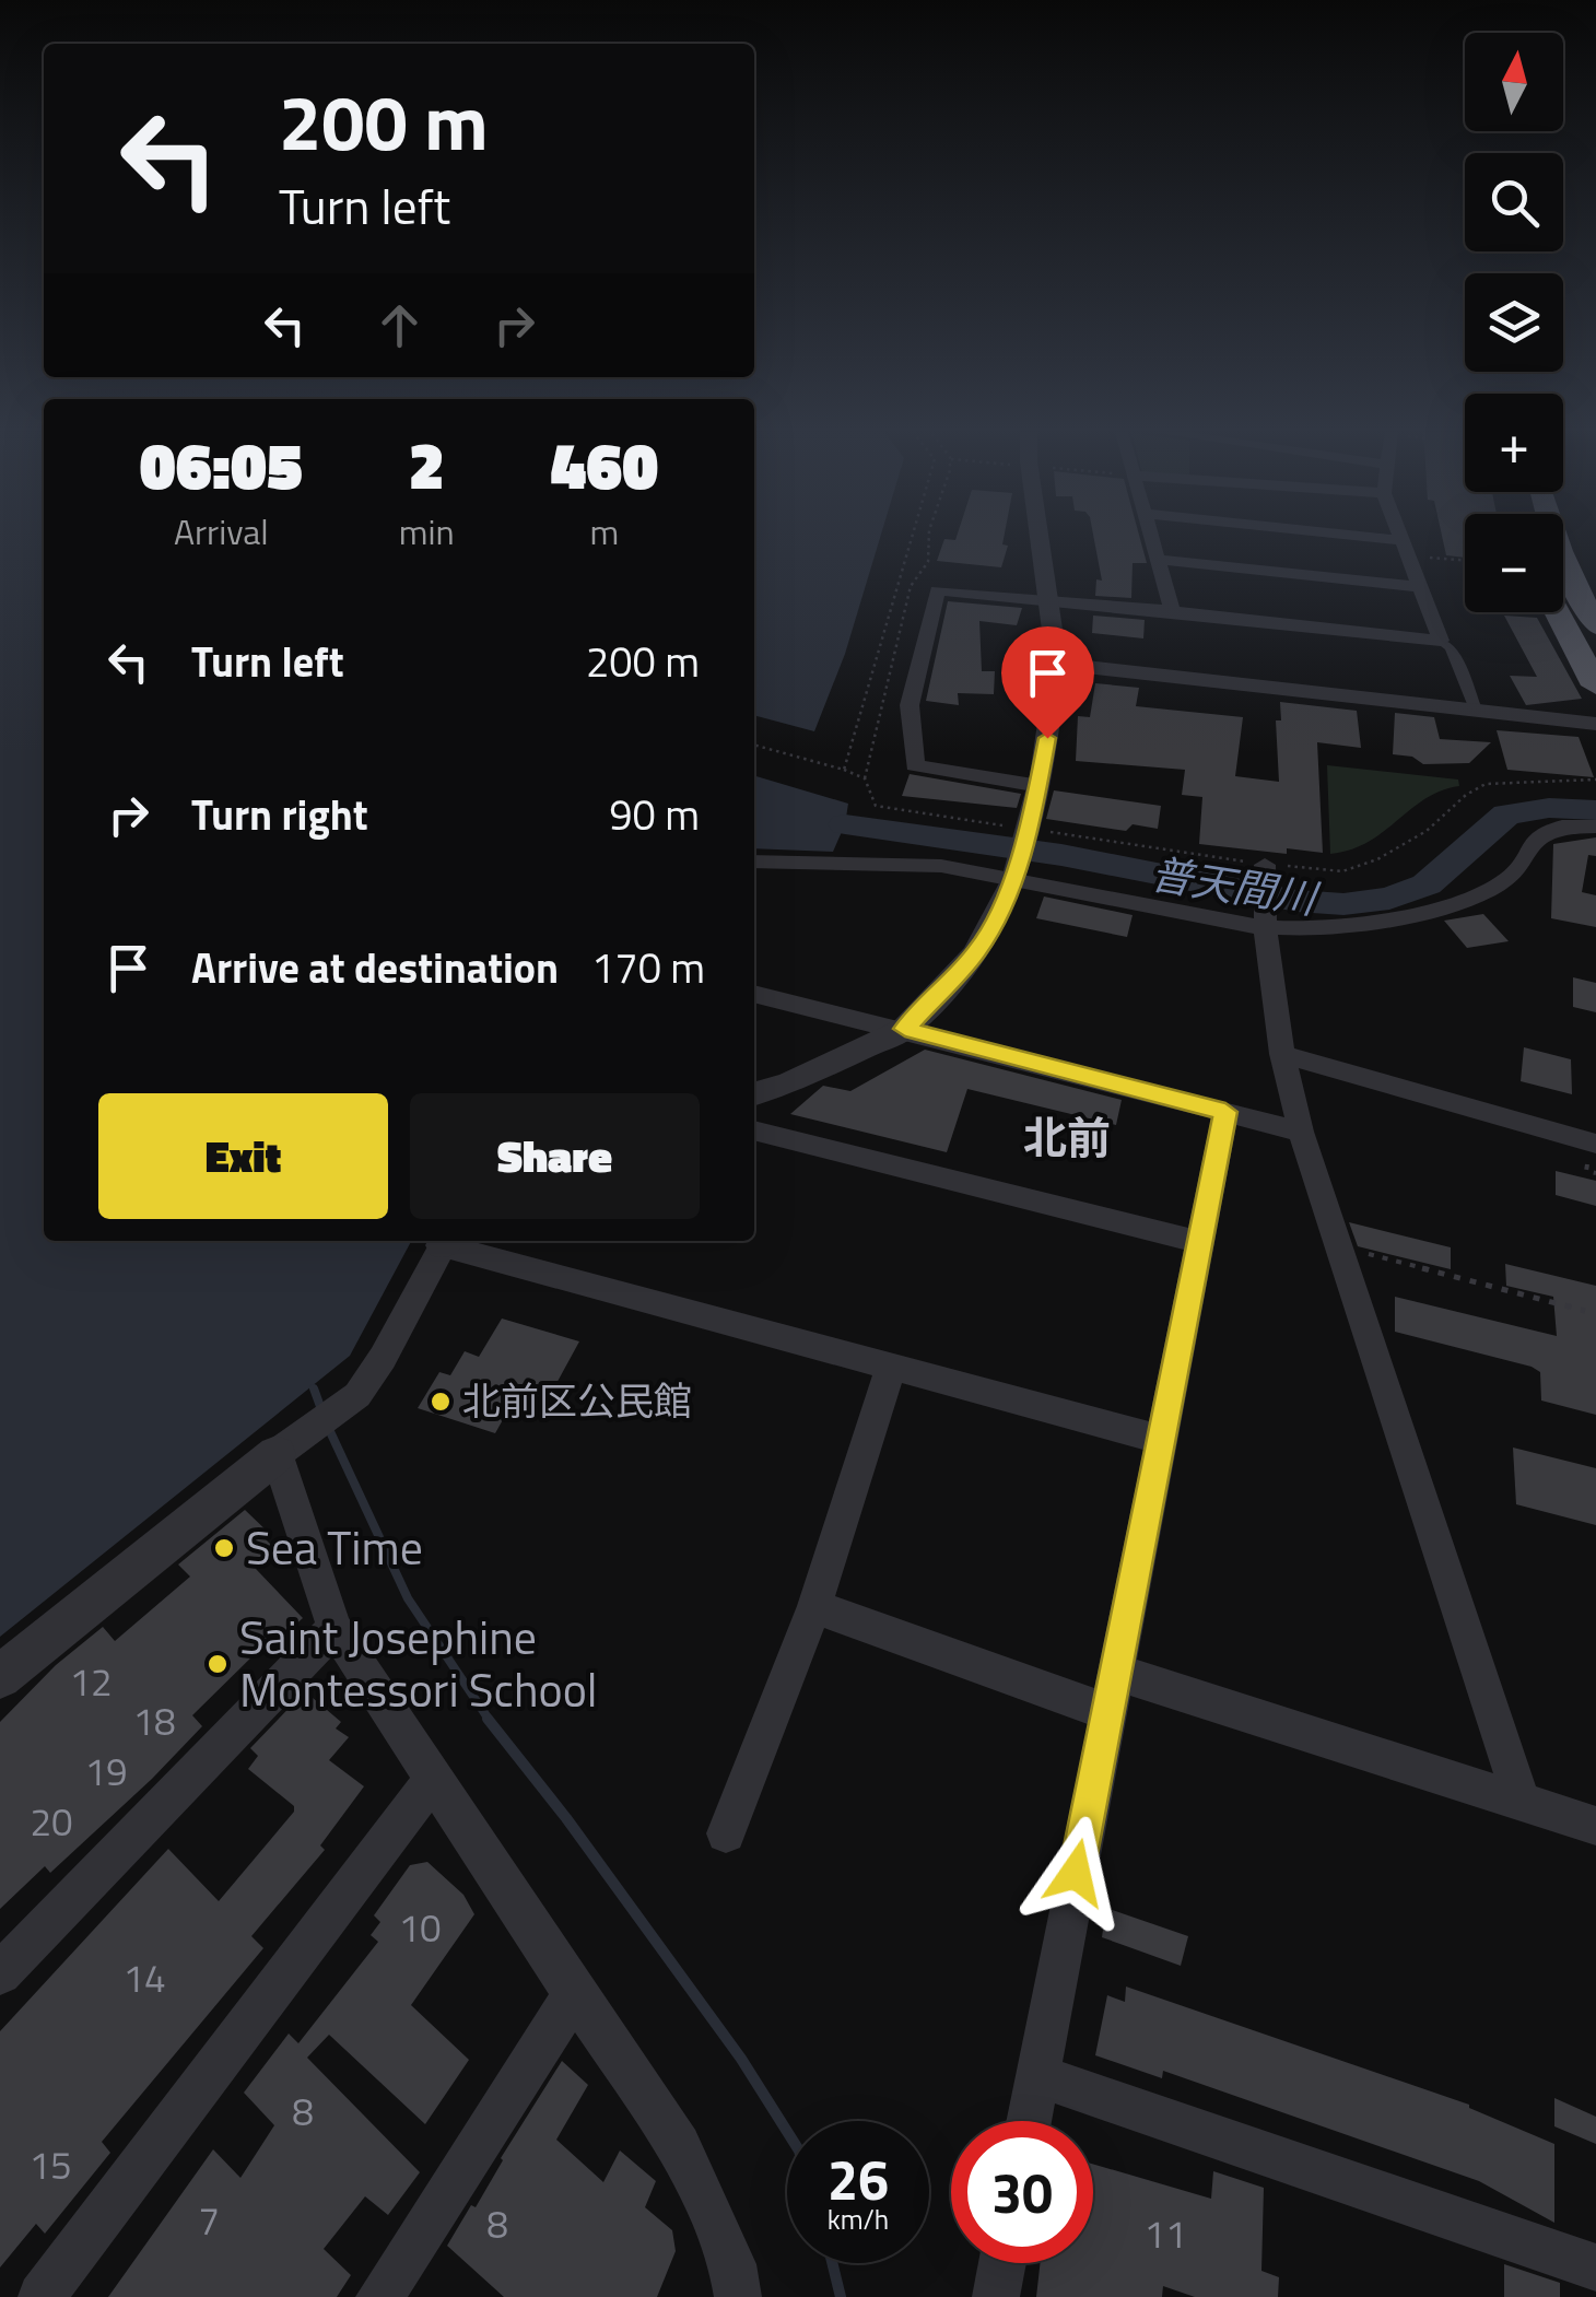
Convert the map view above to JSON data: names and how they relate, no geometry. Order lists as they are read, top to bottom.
{
  "districts": ["北前"],
  "water": ["普天間川"],
  "places": ["北前区公民館", "Sea Time", "Saint Josephine Montessori School"],
  "house_numbers": [
    "12",
    "18",
    "19",
    "20",
    "10",
    "14",
    "8",
    "15",
    "7",
    "8",
    "11"
  ],
  "north": "top",
  "page": {
    "map_buttons": ["+", "−"],
    "turn": ["200 m", "Turn left"],
    "eta": [
      "06:05",
      "Arrival",
      "2",
      "min",
      "460",
      "m"
    ],
    "list": [
      {
        "name": "Turn left",
        "value": "200 m"
      },
      {
        "name": "Turn right",
        "value": "90 m"
      },
      {
        "name": "Arrive at destination",
        "value": "170 m"
      }
    ],
    "buttons": ["Exit", "Share"],
    "speed": "26 km/h",
    "limit": "30"
  }
}
